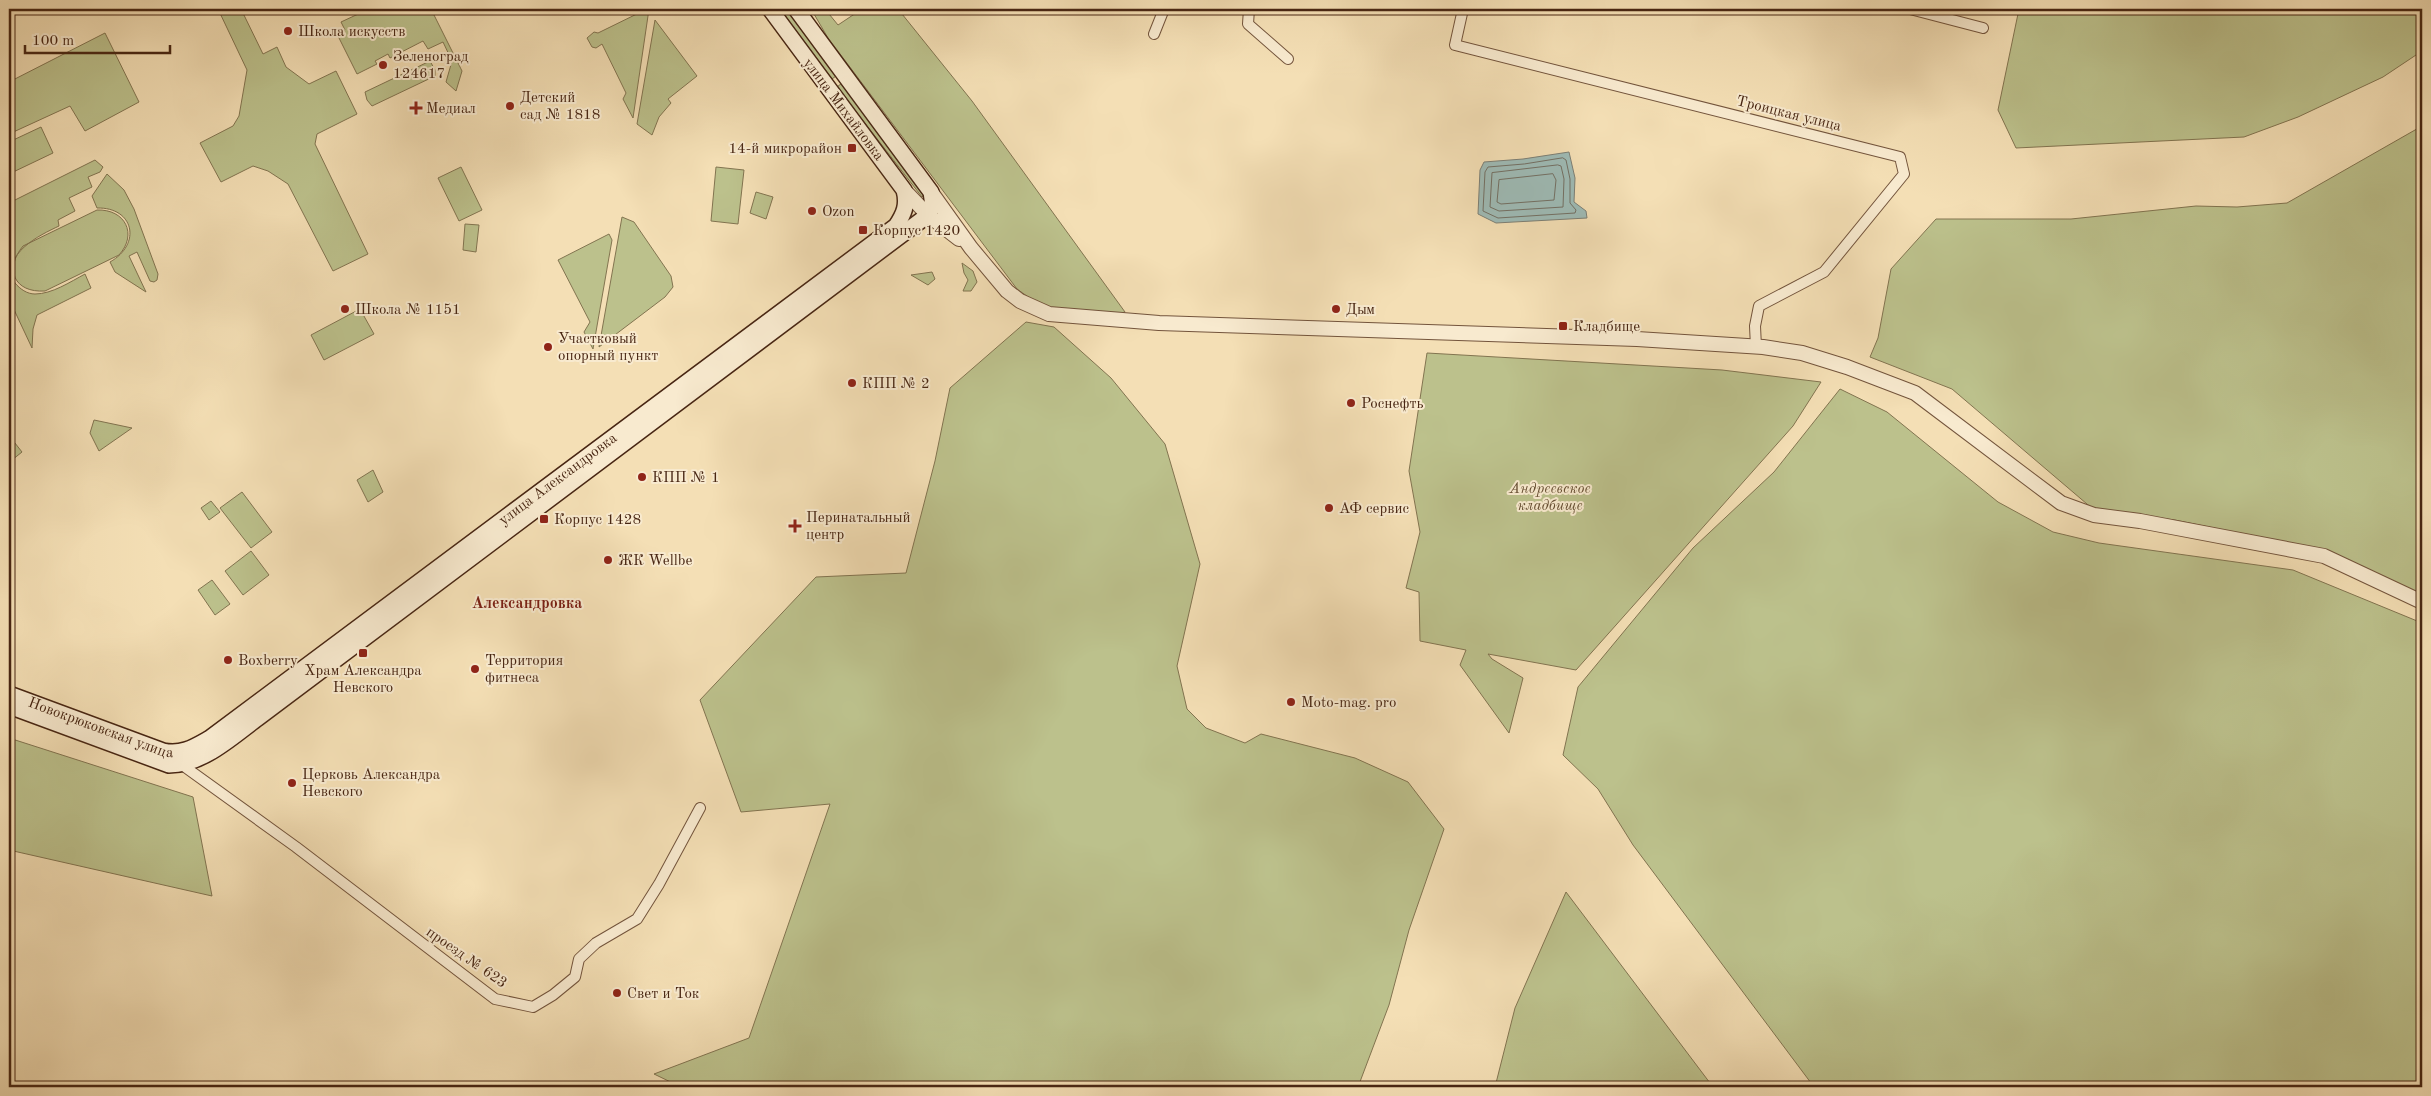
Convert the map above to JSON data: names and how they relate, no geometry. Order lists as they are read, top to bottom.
{
  "streets": {
    "main road": ["улица Михайловка", "улица Александровка", "Новокрюковская улица"],
    "street": ["Троицкая улица", "проезд № 623"]
  },
  "crossings": [
    ["улица Михайловка", "улица Александровка"],
    ["улица Александровка", "Новокрюковская улица"],
    ["улица Александровка", "проезд № 623"],
    ["Новокрюковская улица", "проезд № 623"]
  ],
  "districts": ["Александровка"],
  "parks": ["Андреевское кладбище"],
  "places": {
    "other": [
      "Школа искусств",
      "Зеленоград 124617",
      "Детский сад № 1818",
      "Ozon",
      "Школа № 1151",
      "Дым",
      "Участковый опорный пункт",
      "КПП № 2",
      "Роснефть",
      "КПП № 1",
      "АФ сервис",
      "ЖК Wellbe",
      "Boxberry",
      "Территория фитнеса",
      "Moto-mag. pro",
      "Церковь Александра Невского",
      "Свет и Ток"
    ],
    "health": ["Медиал", "Перинатальный центр"],
    "transit": [
      "14-й микрорайон",
      "Корпус 1420",
      "Кладбище",
      "Корпус 1428",
      "Храм Александра Невского"
    ]
  },
  "scale_bar": "100 m"
}
